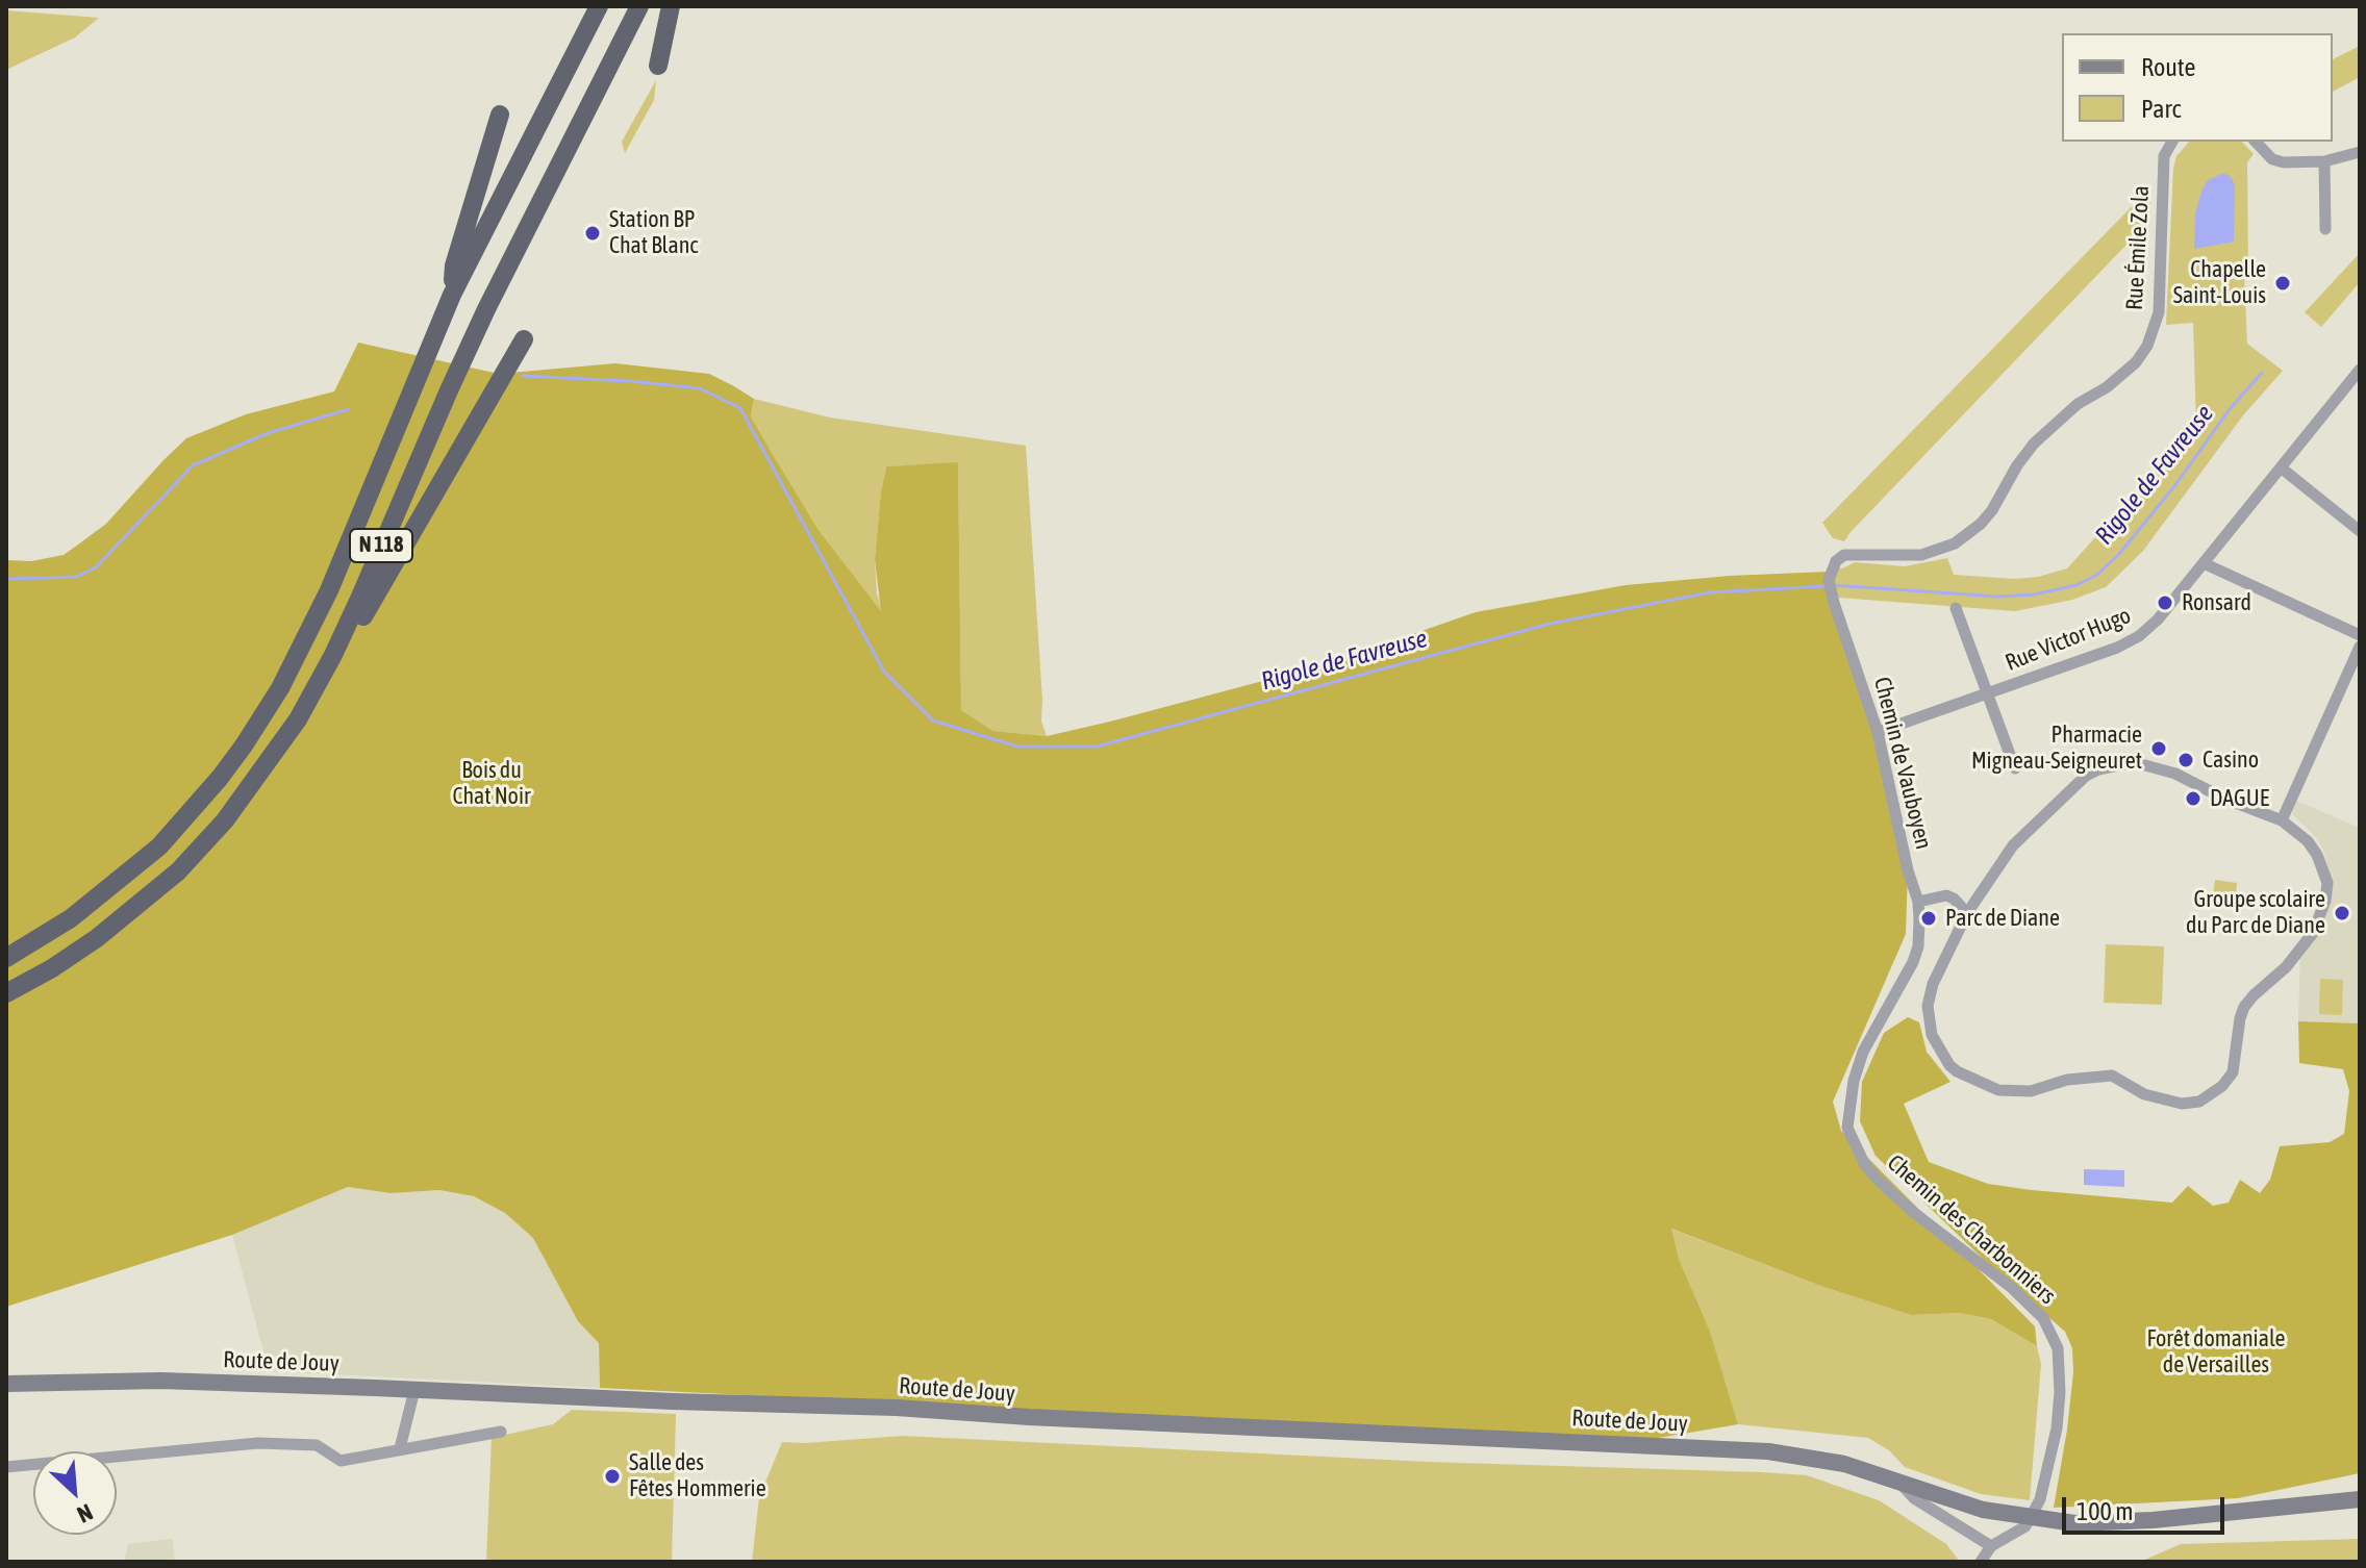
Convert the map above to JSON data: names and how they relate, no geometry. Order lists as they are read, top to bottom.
{
  "streets": {
    "highway": ["N 118"],
    "main road": ["Route de Jouy"],
    "street": [
      "Rue Émile Zola",
      "Rue Victor Hugo",
      "Chemin de Vauboyen",
      "Chemin des Charbonniers"
    ]
  },
  "crossings": [
    ["Rue Émile Zola", "Chemin de Vauboyen"],
    ["Rue Victor Hugo", "Chemin de Vauboyen"],
    ["Chemin de Vauboyen", "Chemin des Charbonniers"],
    ["Chemin des Charbonniers", "Route de Jouy"]
  ],
  "water": ["Rigole de Favreuse"],
  "parks": ["Bois du Chat Noir", "Forêt domaniale de Versailles"],
  "places": [
    "Station BP Chat Blanc",
    "Chapelle Saint-Louis",
    "Ronsard",
    "Pharmacie Migneau-Seigneuret",
    "Casino",
    "DAGUE",
    "Groupe scolaire du Parc de Diane",
    "Parc de Diane",
    "Salle des Fêtes Hommerie"
  ],
  "legend": ["Route", "Parc"],
  "scale_bar": "100 m",
  "north": "bottom right"
}
